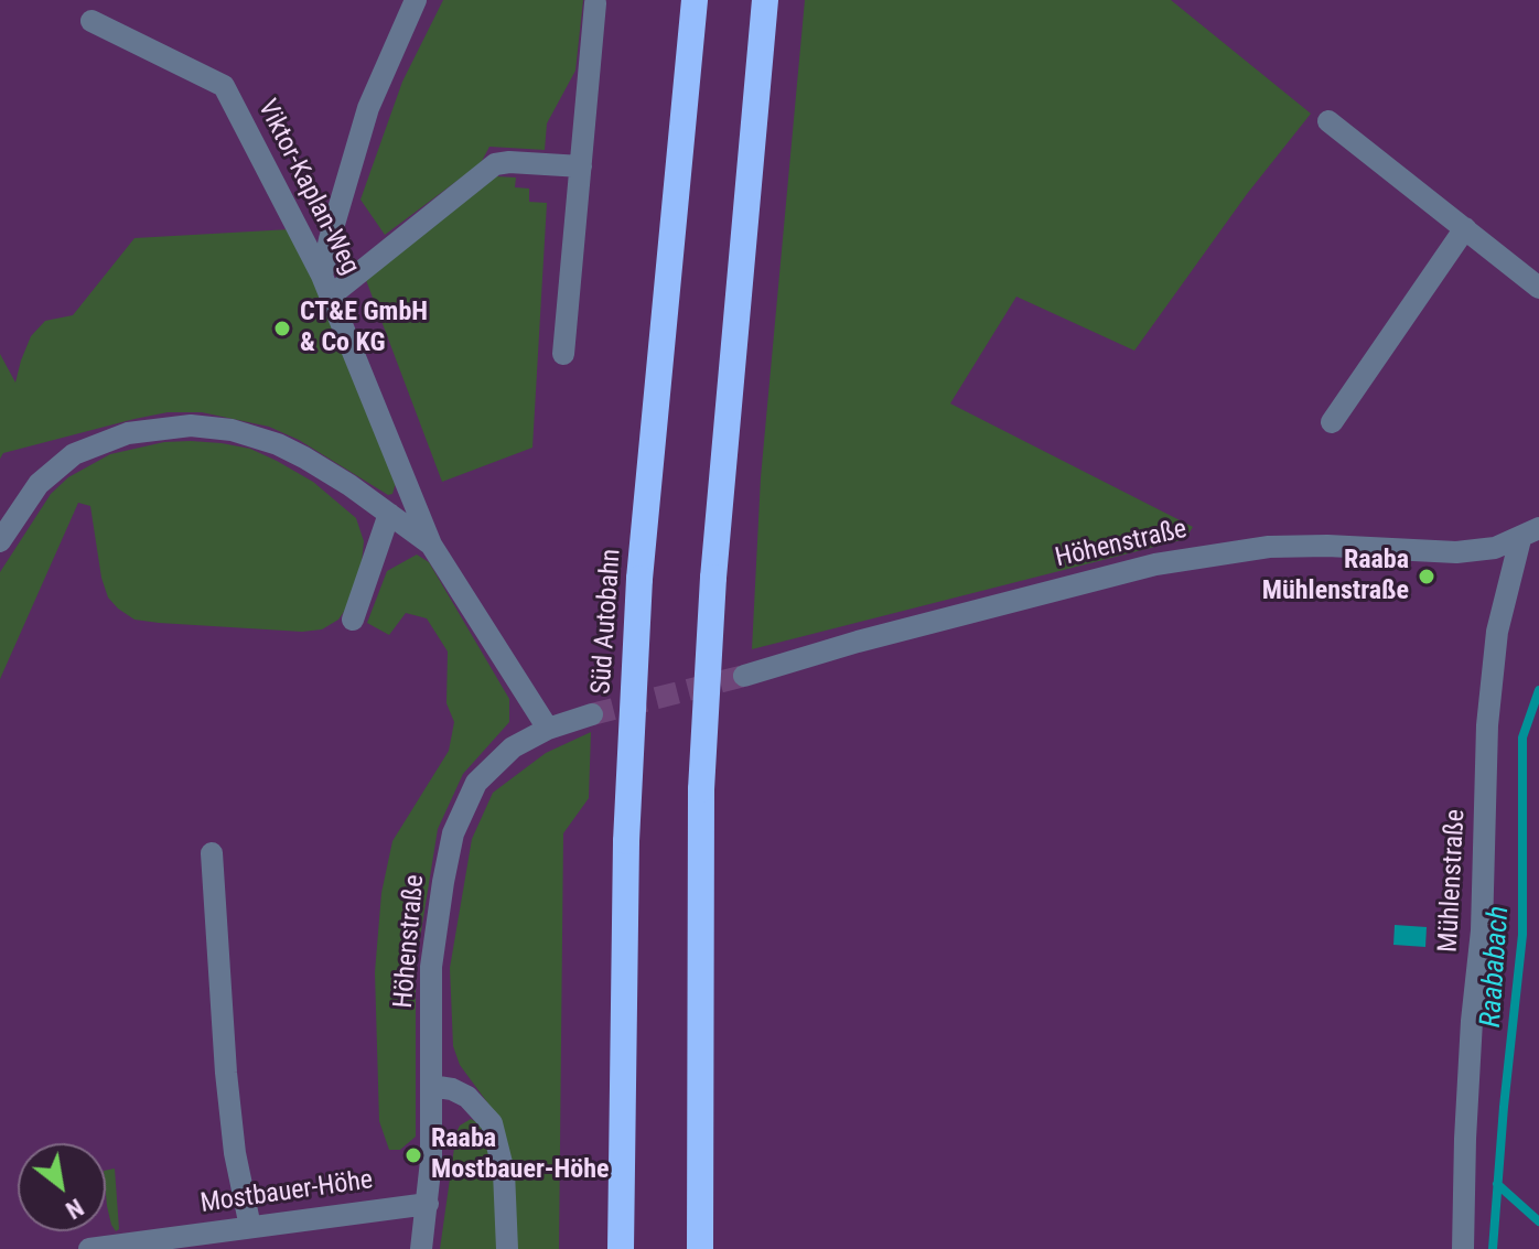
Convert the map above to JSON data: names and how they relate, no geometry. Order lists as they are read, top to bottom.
{
  "streets": {
    "highway": ["Süd Autobahn"],
    "street": [
      "Viktor-Kaplan-Weg",
      "Höhenstraße",
      "Mühlenstraße",
      "Mostbauer-Höhe"
    ]
  },
  "crossings": [
    ["Viktor-Kaplan-Weg", "Höhenstraße"],
    ["Höhenstraße", "Mühlenstraße"],
    ["Höhenstraße", "Mostbauer-Höhe"]
  ],
  "water": ["Raababach"],
  "places": ["CT&E GmbH & Co KG", "Raaba Mühlenstraße", "Raaba Mostbauer-Höhe"],
  "north": "bottom right"
}
